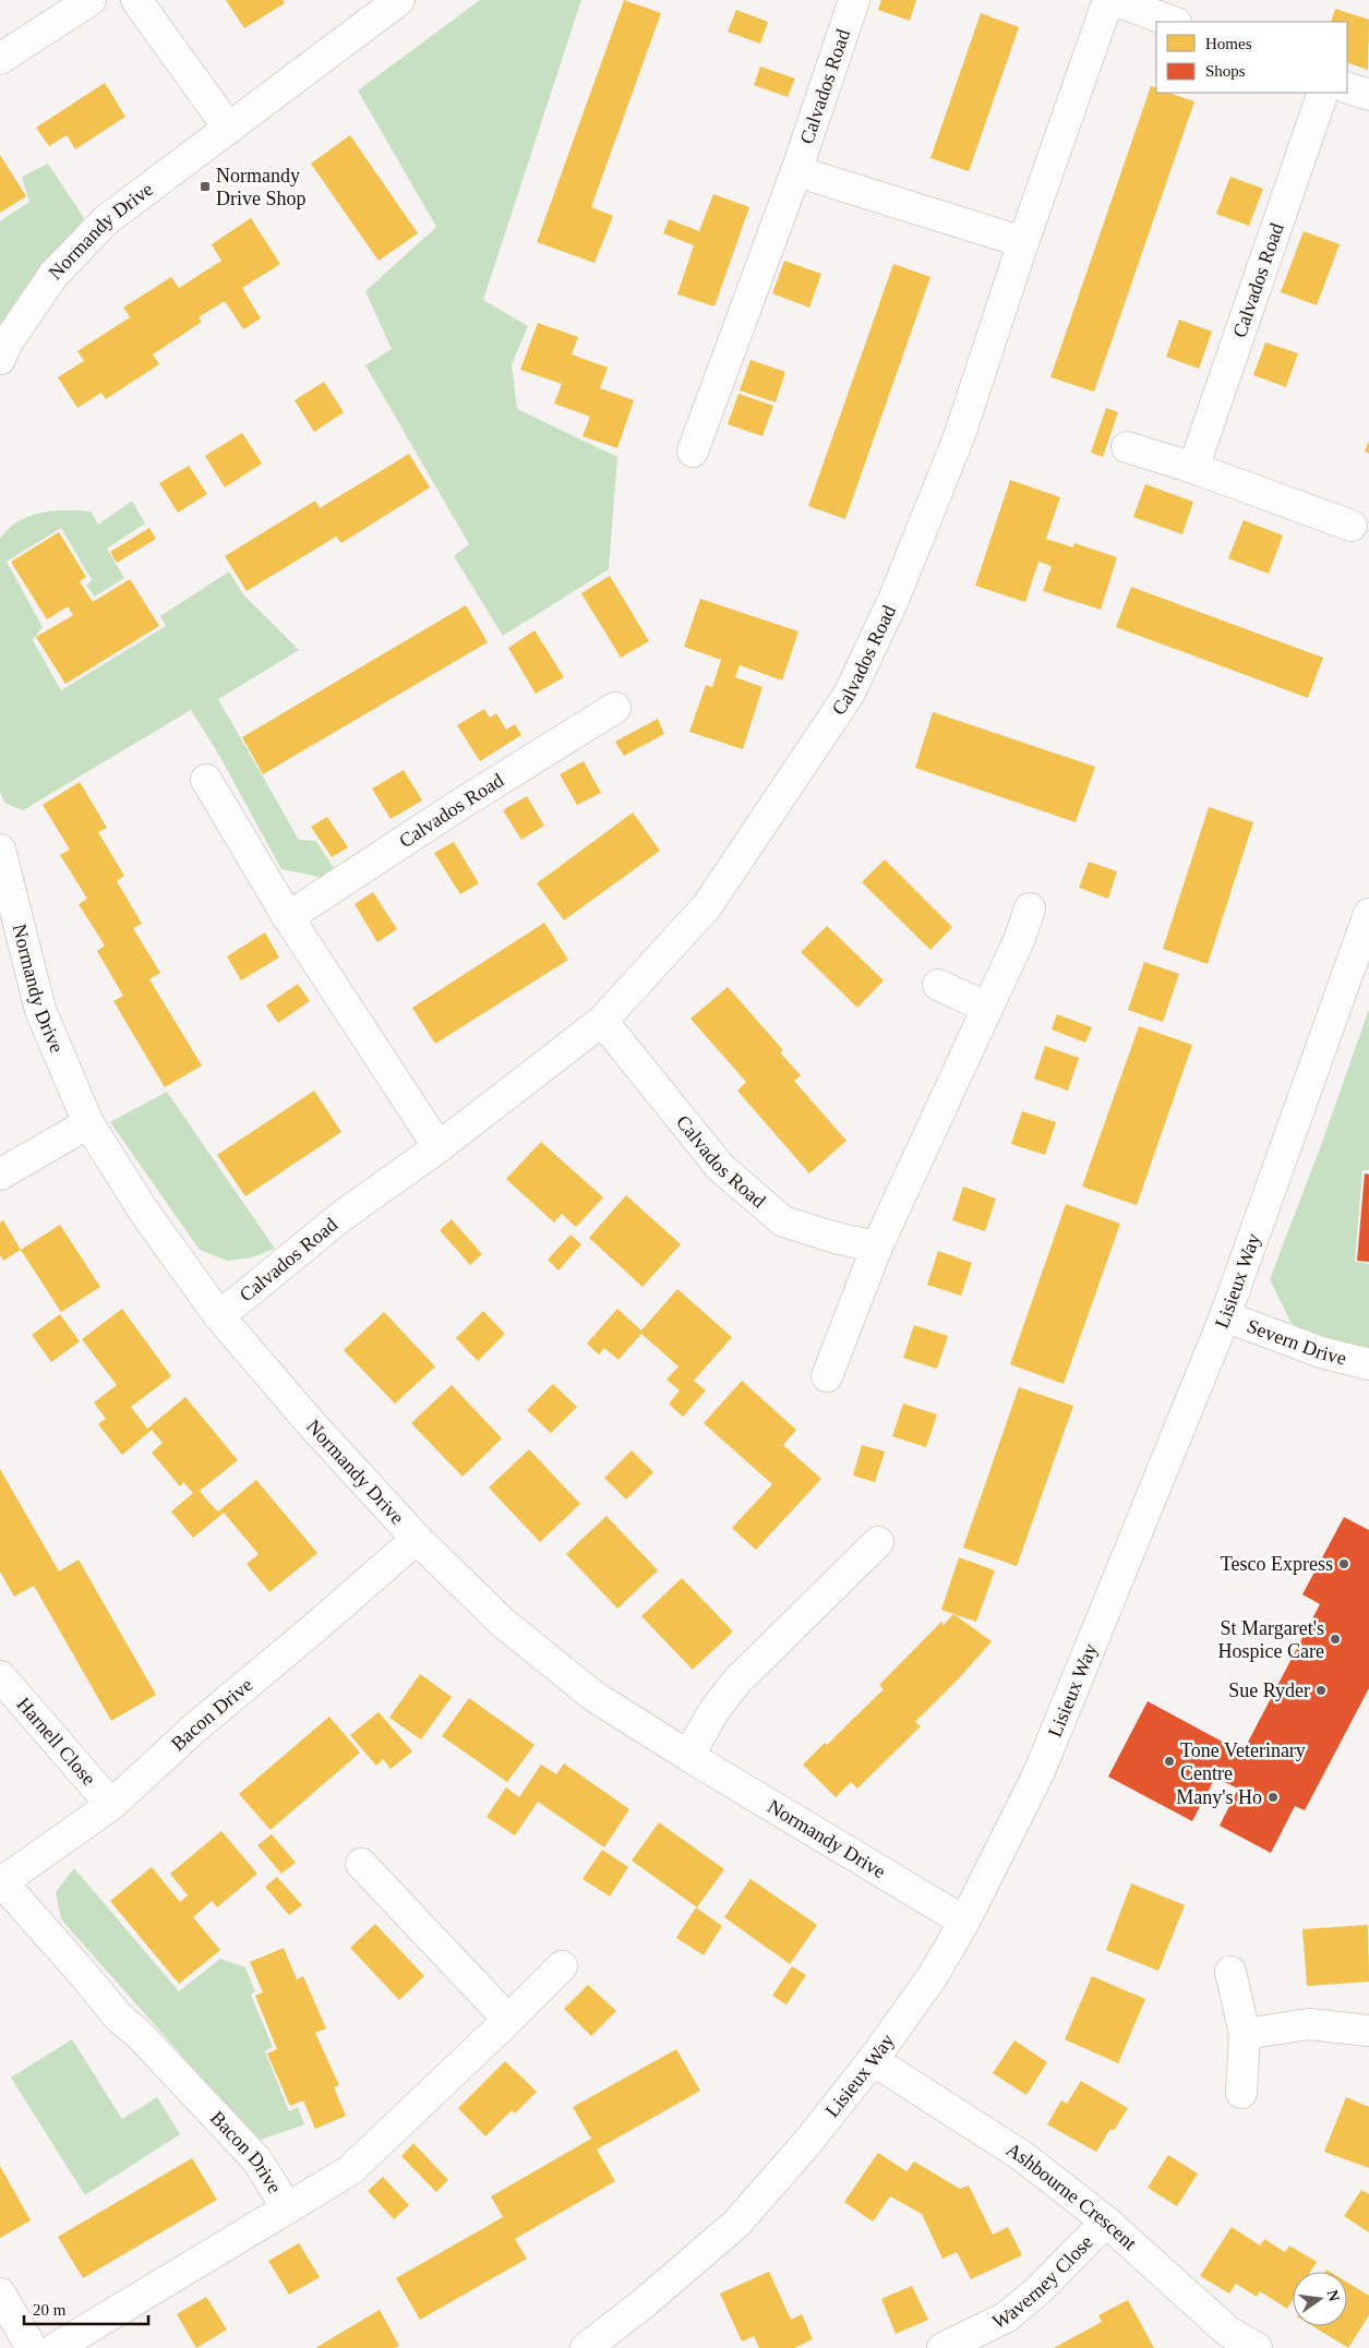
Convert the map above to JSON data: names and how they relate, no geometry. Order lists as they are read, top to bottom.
{
  "streets": {
    "street": [
      "Calvados Road",
      "Normandy Drive",
      "Lisieux Way",
      "Severn Drive",
      "Bacon Drive",
      "Harnell Close",
      "Ashbourne Crescent",
      "Waverney Close"
    ]
  },
  "crossings": [
    ["Calvados Road", "Normandy Drive"],
    ["Normandy Drive", "Lisieux Way"],
    ["Normandy Drive", "Bacon Drive"],
    ["Lisieux Way", "Severn Drive"],
    ["Lisieux Way", "Ashbourne Crescent"],
    ["Bacon Drive", "Harnell Close"],
    ["Ashbourne Crescent", "Waverney Close"]
  ],
  "places": {
    "transit": ["Normandy Drive Shop"],
    "other": [
      "Tesco Express",
      "St Margaret's Hospice Care",
      "Sue Ryder",
      "Tone Veterinary Centre",
      "Many's Ho"
    ]
  },
  "legend": ["Homes", "Shops"],
  "scale_bar": "20 m",
  "north": "right"
}
